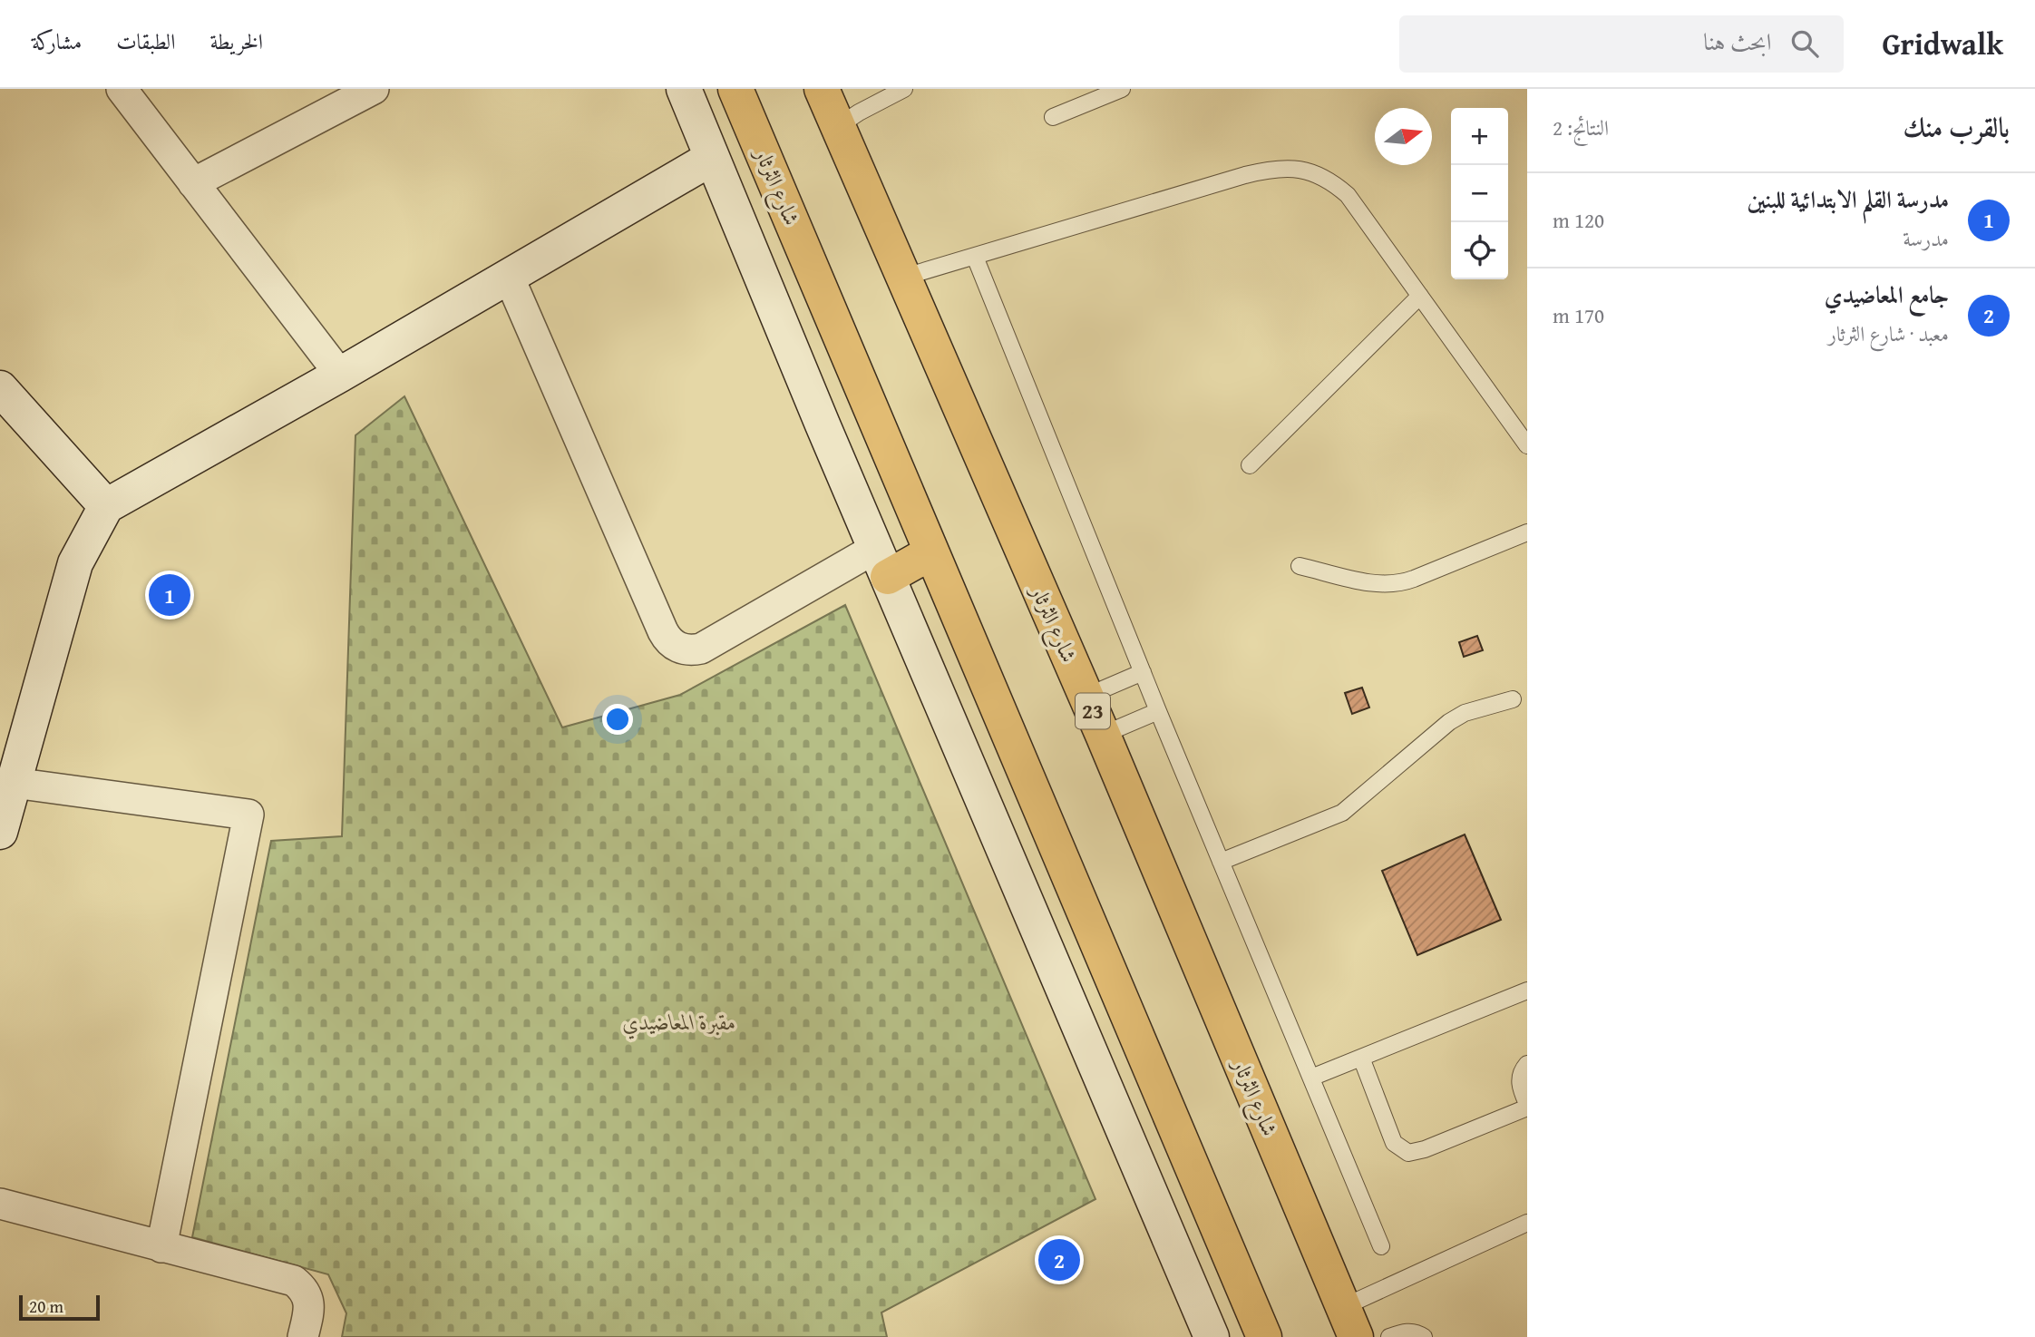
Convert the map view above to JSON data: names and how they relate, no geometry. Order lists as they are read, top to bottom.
{
  "streets": {
    "main road": ["شارع الثرثار", "23"]
  },
  "parks": ["مقبرة المعاضيدي"],
  "scale_bar": "20 m",
  "north": "right",
  "page": {
    "header": "Gridwalk",
    "search": "ابحث هنا",
    "nav": ["الخريطة", "الطبقات", "مشاركة"],
    "heading": ["بالقرب منك", "النتائج: 2"],
    "map_buttons": ["+", "−"],
    "list": [
      {
        "mark": "1",
        "name": "مدرسة القلم الابتدائية للبنين",
        "note": "مدرسة",
        "value": "120 m"
      },
      {
        "mark": "2",
        "name": "جامع المعاضيدي",
        "note": "معبد · شارع الثرثار",
        "value": "170 m"
      }
    ],
    "pins": ["1", "2"],
    "scale": "20 m"
  }
}
